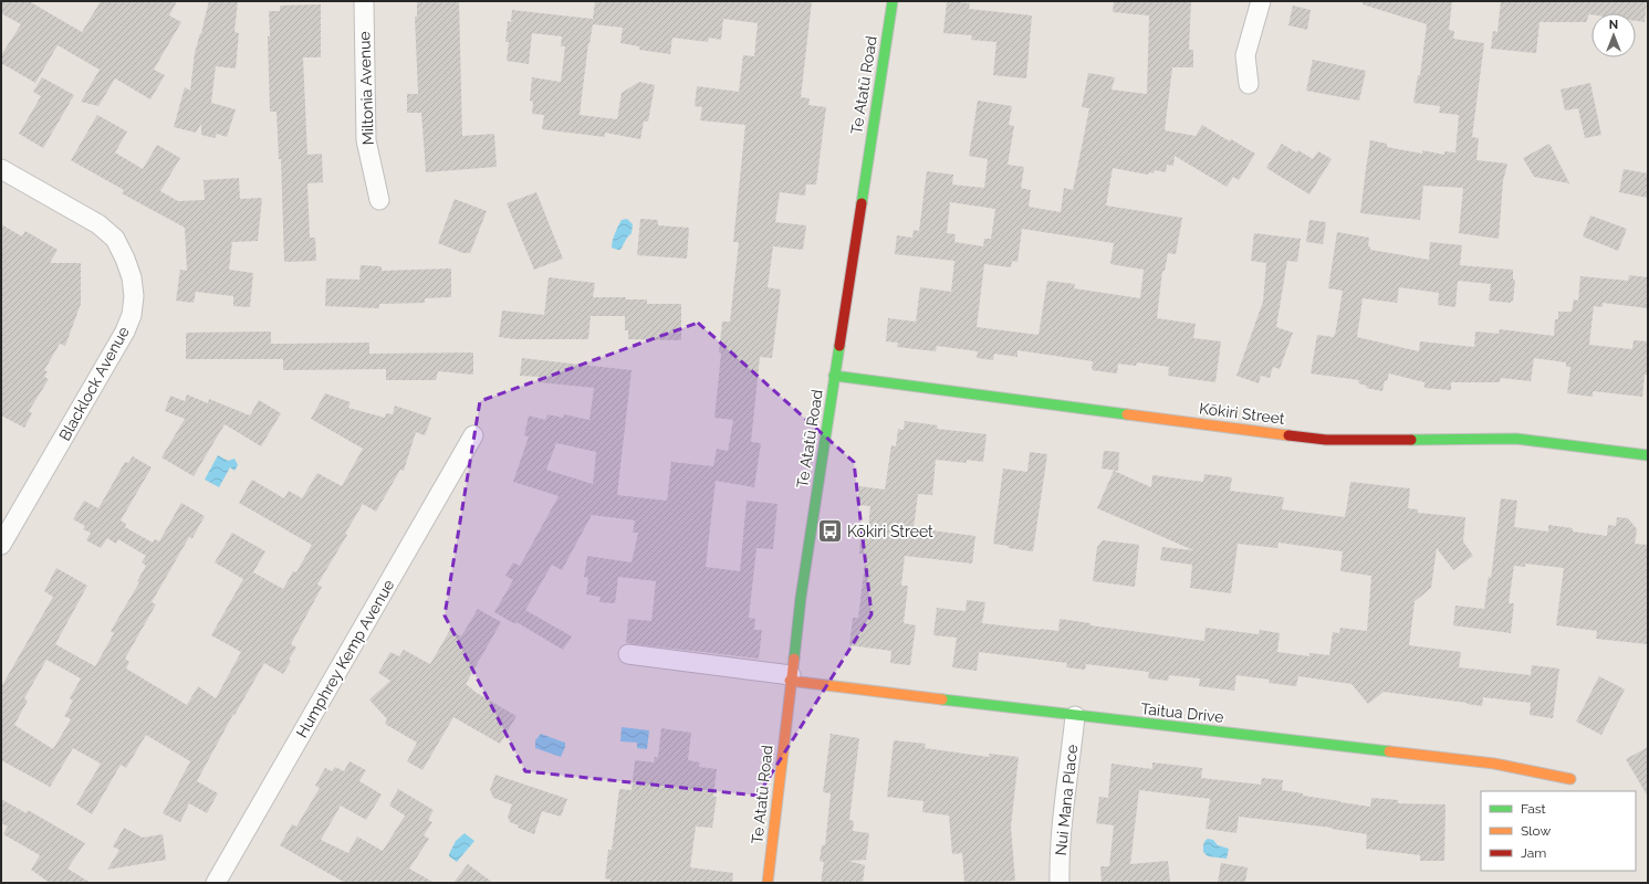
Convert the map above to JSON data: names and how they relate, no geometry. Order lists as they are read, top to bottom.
{
  "streets": {
    "street": [
      "Te Atatū Road",
      "Miltonia Avenue",
      "Blacklock Avenue",
      "Kōkiri Street",
      "Humphrey Kemp Avenue",
      "Taitua Drive",
      "Nui Mana Place"
    ]
  },
  "crossings": [
    ["Te Atatū Road", "Kōkiri Street"],
    ["Te Atatū Road", "Taitua Drive"],
    ["Taitua Drive", "Nui Mana Place"]
  ],
  "places": {
    "bus stop": ["Kōkiri Street"]
  },
  "legend": ["Fast", "Slow", "Jam"],
  "north": "top"
}
